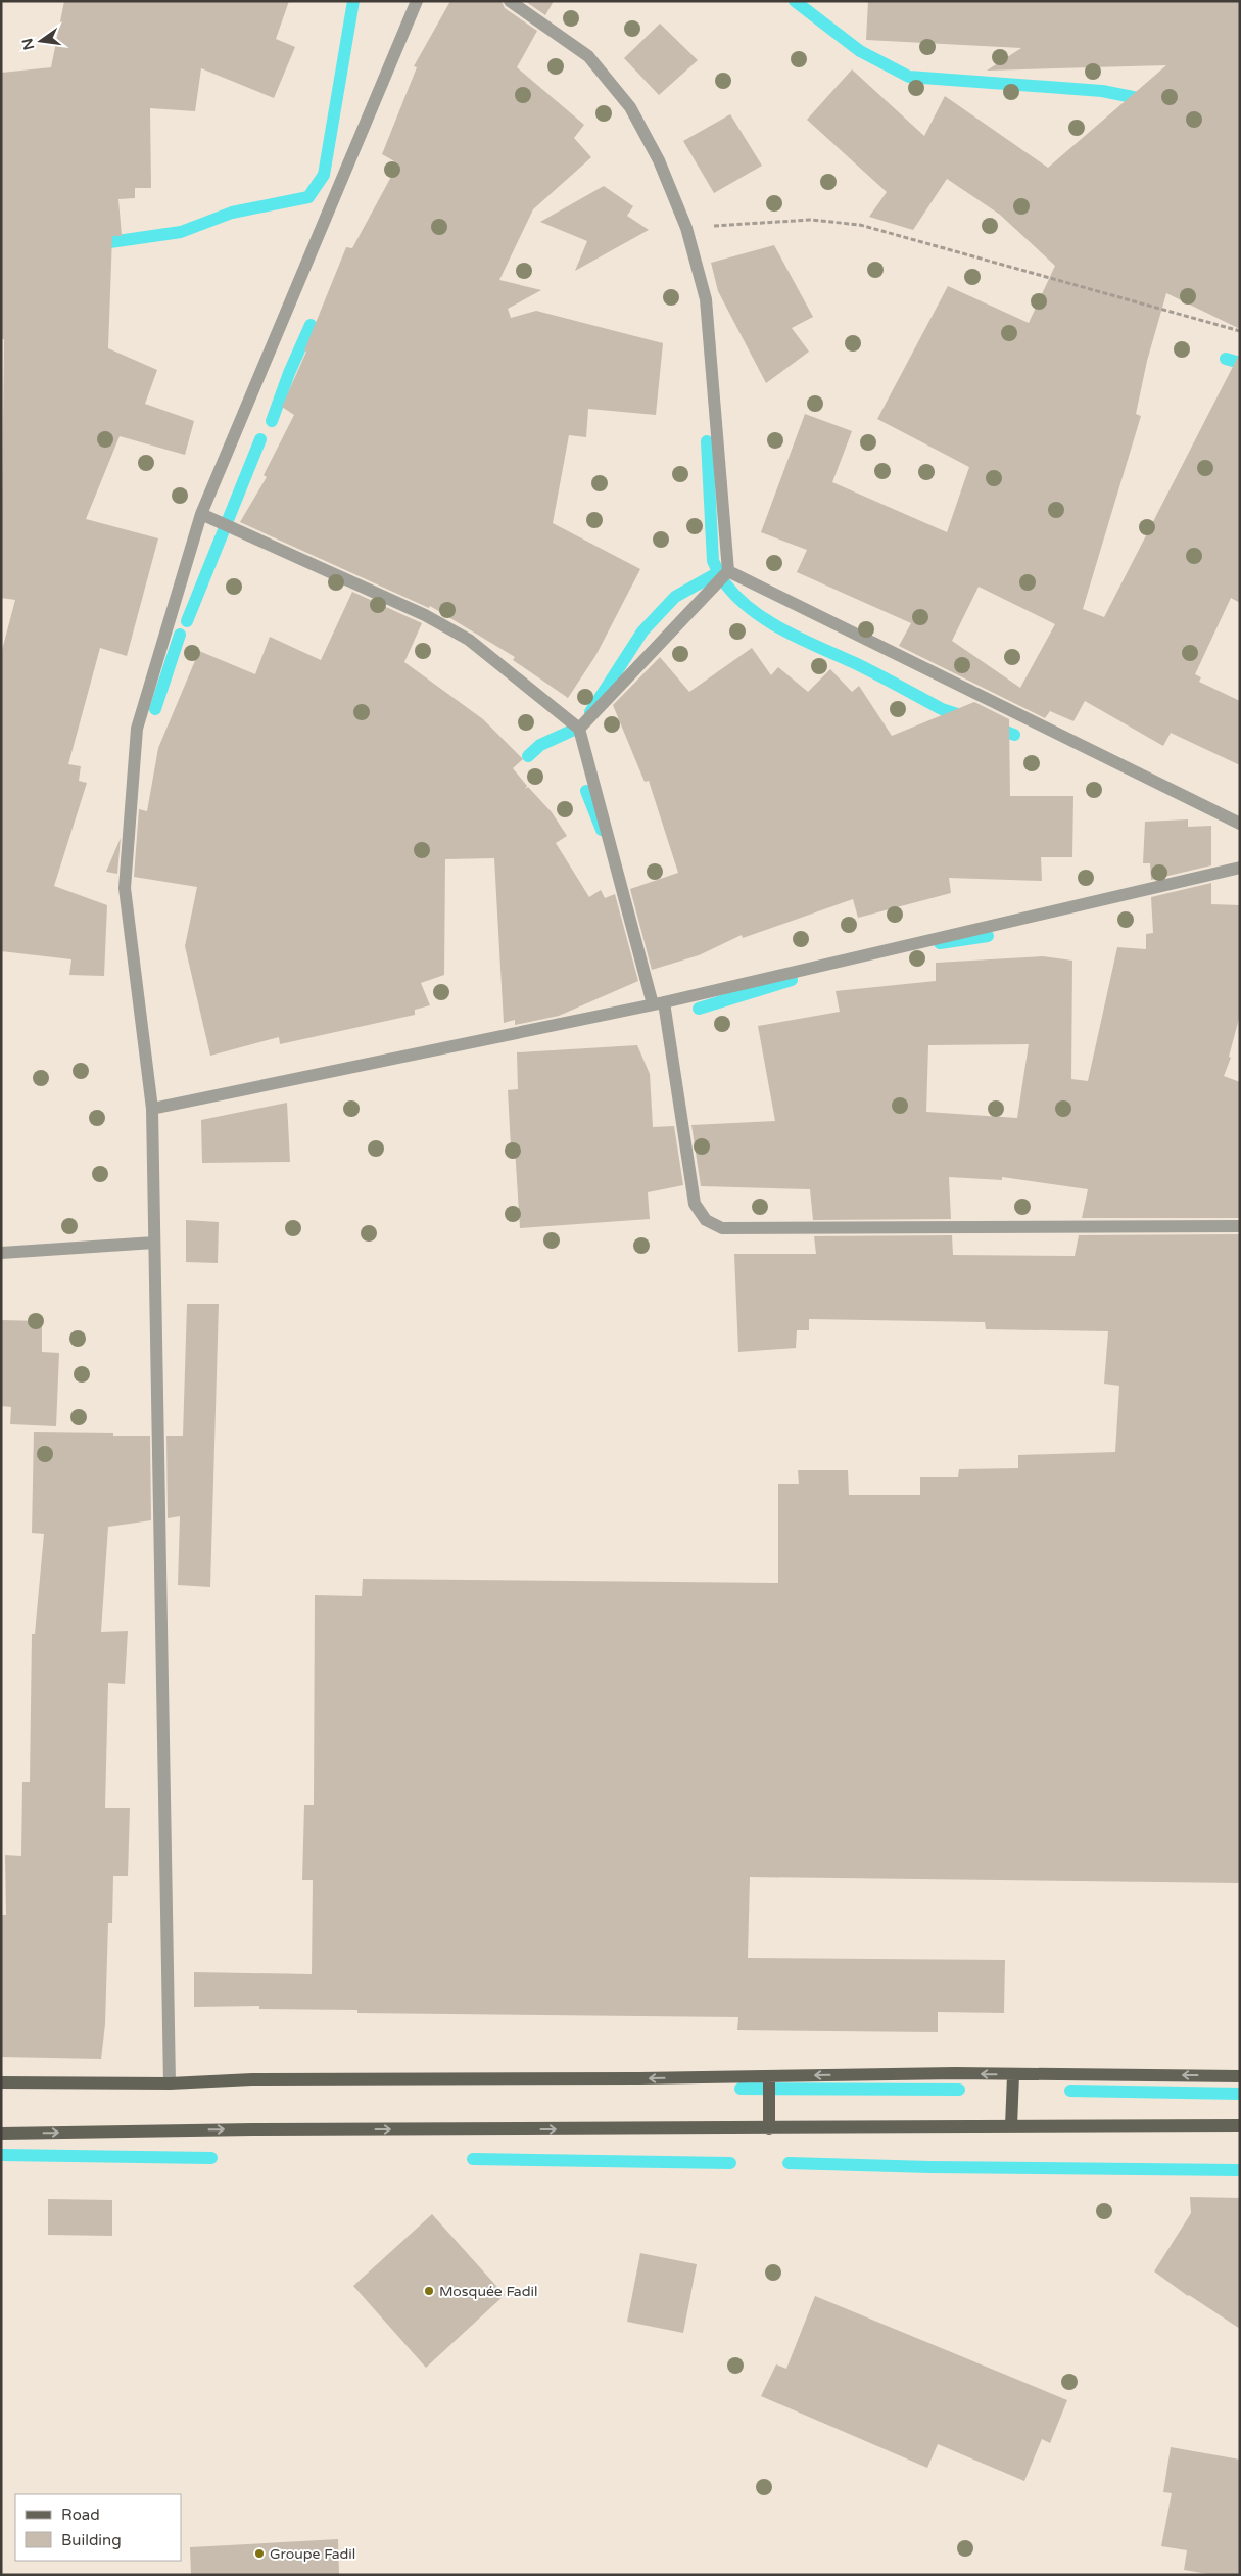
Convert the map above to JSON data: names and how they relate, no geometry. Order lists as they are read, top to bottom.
{
  "places": ["Mosquée Fadil", "Groupe Fadil"],
  "legend": ["Road", "Building"],
  "north": "left"
}
